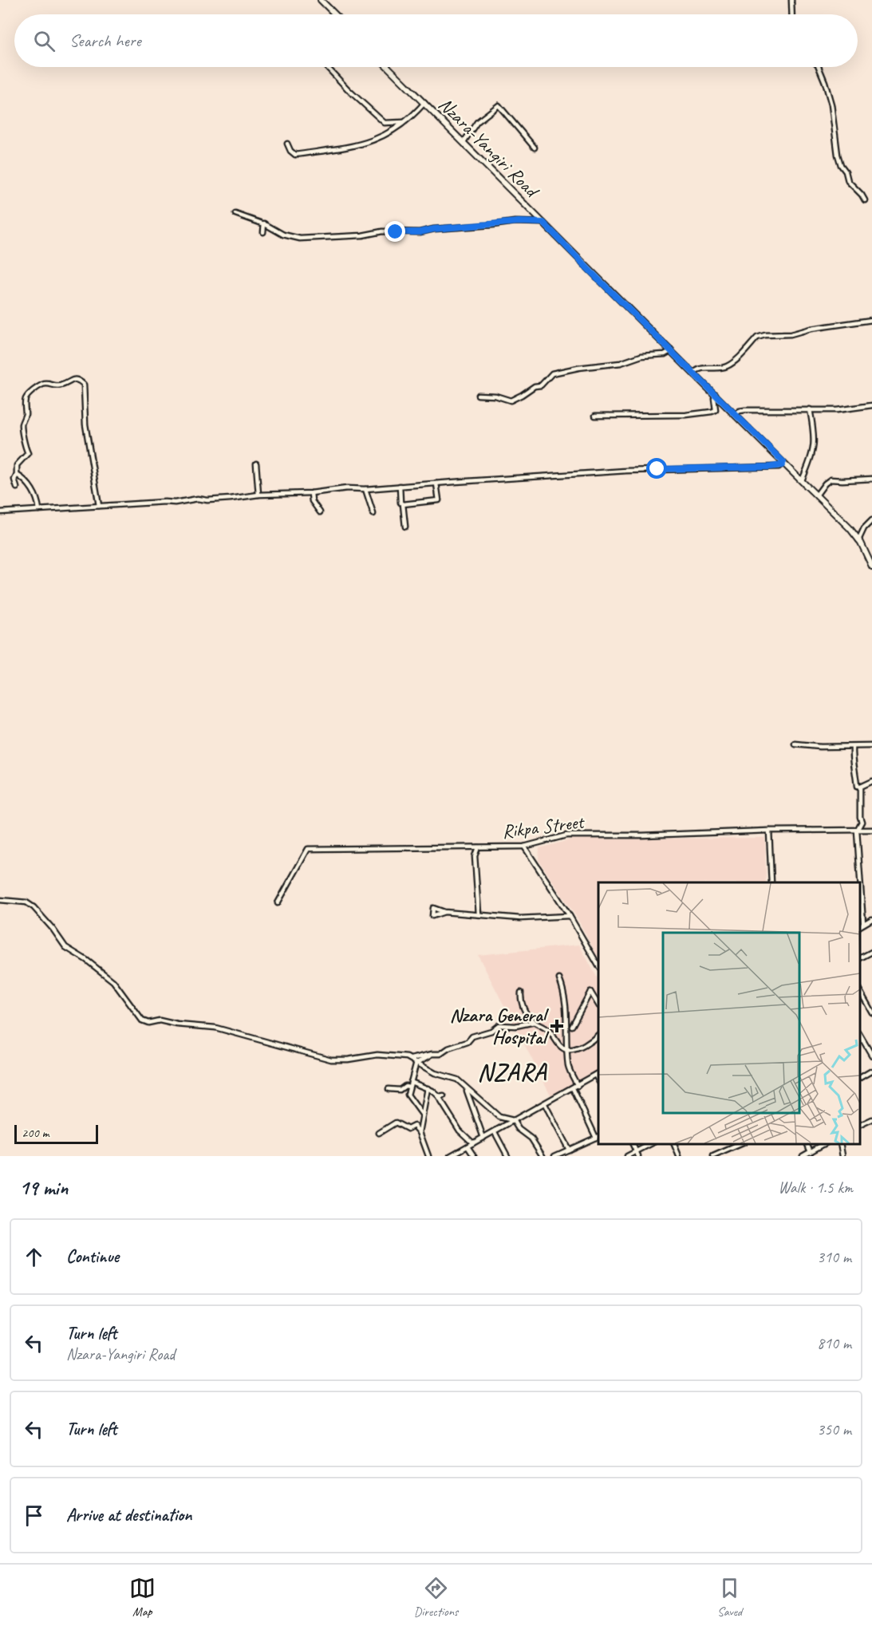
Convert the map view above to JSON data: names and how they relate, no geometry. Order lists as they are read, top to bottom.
{
  "streets": {
    "main road": ["Nzara-Yangiri Road"],
    "street": ["Rikpa Street"]
  },
  "districts": ["NZARA"],
  "places": {
    "health": ["Nzara General Hospital"]
  },
  "scale_bar": "200 m",
  "page": {
    "search": "Search here",
    "scale": "200 m",
    "heading": ["19 min", "Walk · 1.5 km"],
    "list": [
      ["Continue", "310 m"],
      ["Turn left", "Nzara-Yangiri Road", "810 m"],
      ["Turn left", "350 m"],
      "Arrive at destination"
    ],
    "nav": ["Map", "Directions", "Saved"]
  }
}
